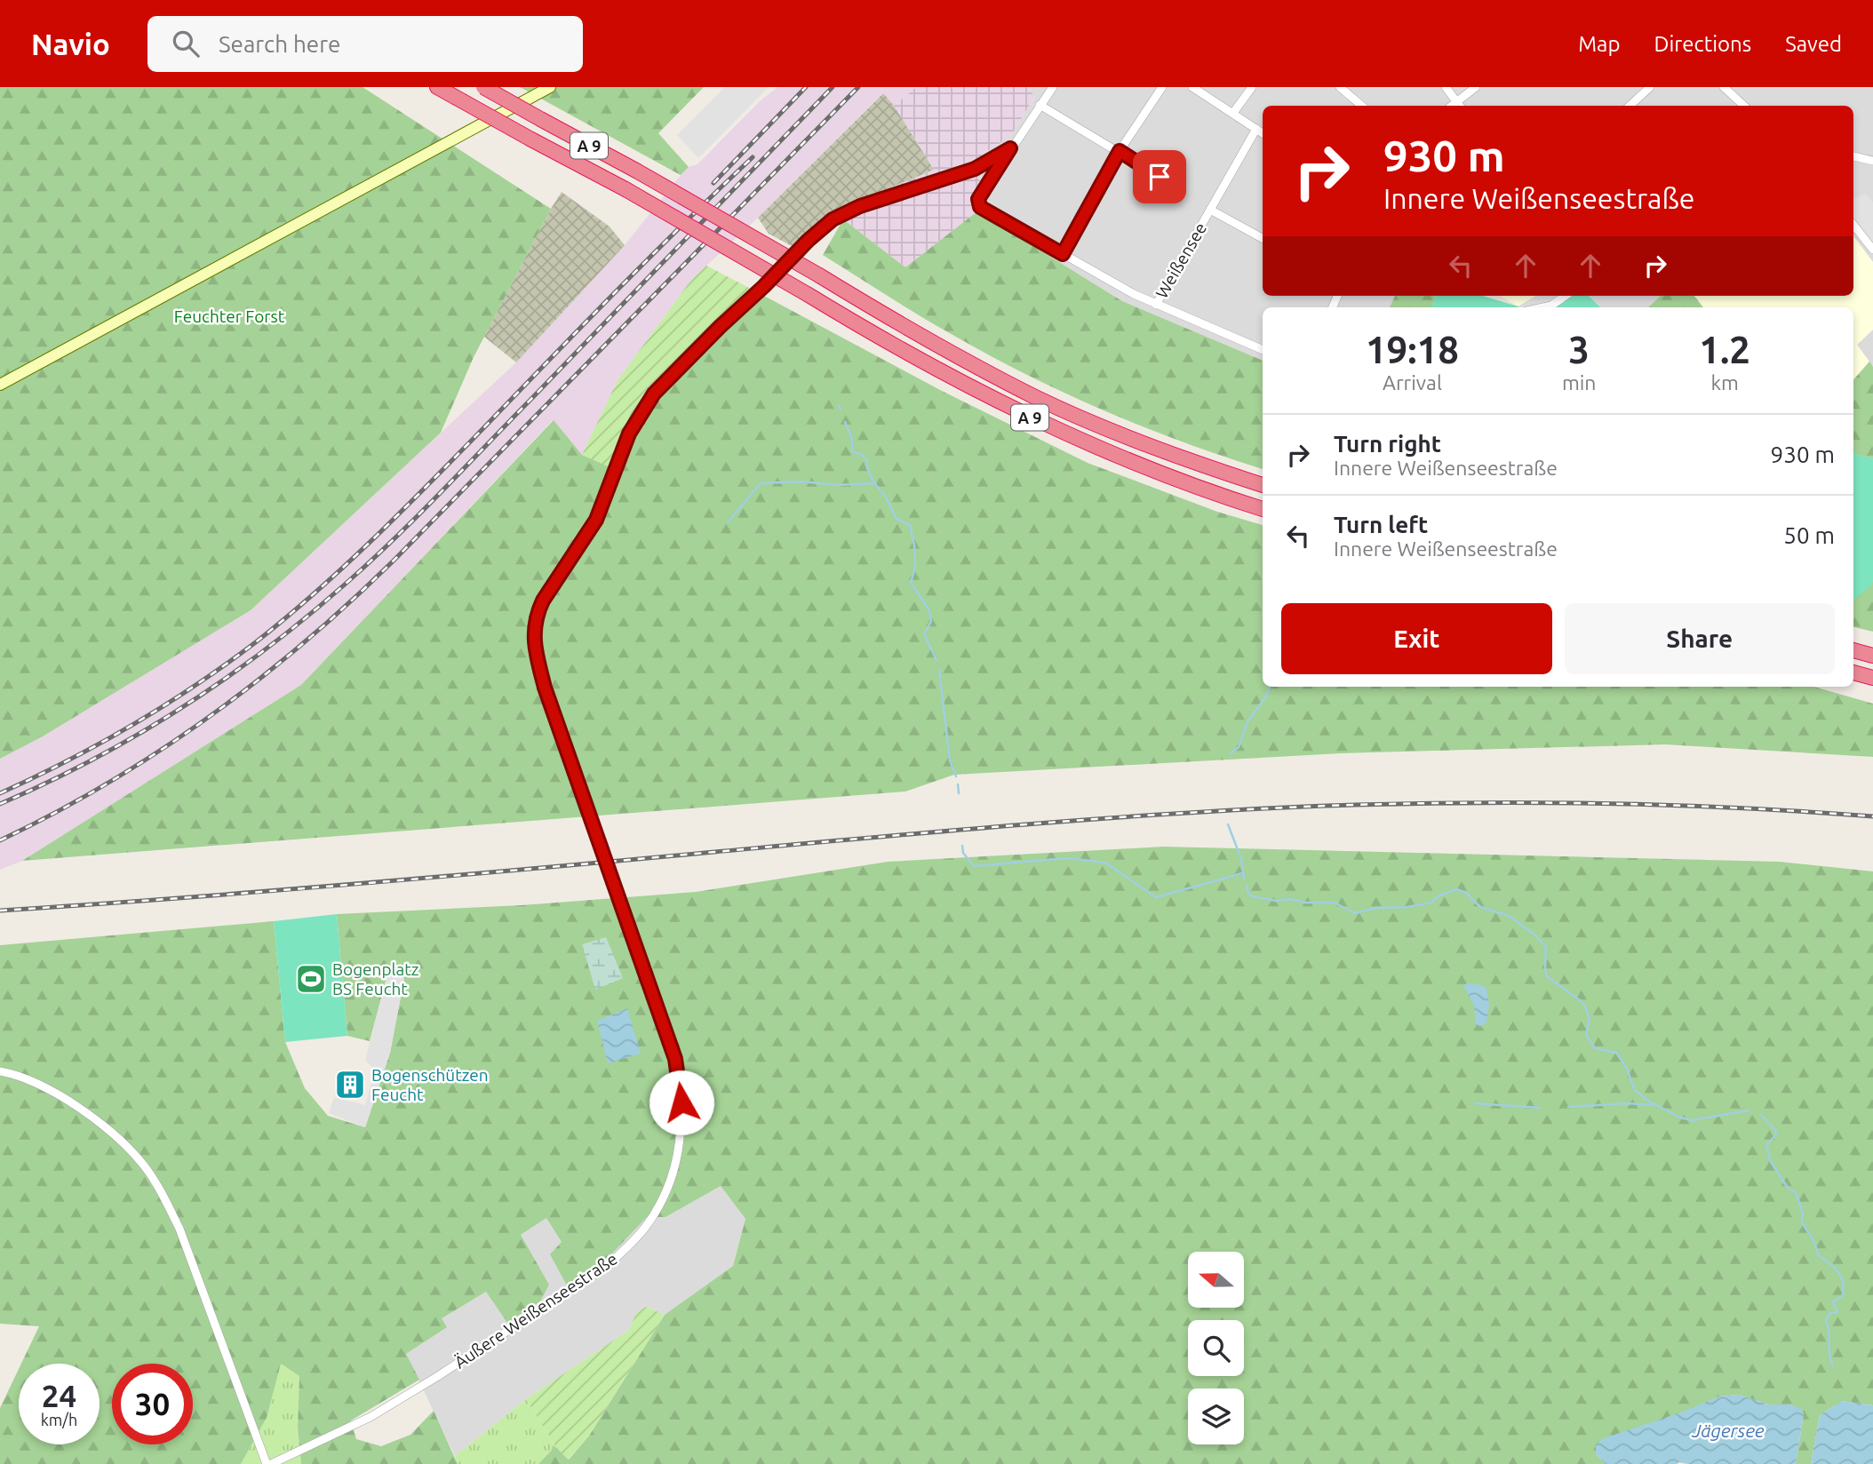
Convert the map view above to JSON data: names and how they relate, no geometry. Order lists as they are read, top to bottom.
{
  "streets": {
    "highway": ["A 9"],
    "street": ["Weißensee", "Äußere Weißenseestraße"]
  },
  "water": ["Jägersee"],
  "parks": ["Feuchter Forst"],
  "places": {
    "sports": ["Bogenplatz BS Feucht"],
    "building": ["Bogenschützen Feucht"]
  },
  "north": "left",
  "page": {
    "header": "Navio",
    "search": "Search here",
    "nav": ["Map", "Directions", "Saved"],
    "turn": ["930 m", "Innere Weißenseestraße"],
    "eta": [
      "19:18",
      "Arrival",
      "3",
      "min",
      "1.2",
      "km"
    ],
    "list": [
      {
        "name": "Turn right",
        "note": "Innere Weißenseestraße",
        "value": "930 m"
      },
      {
        "name": "Turn left",
        "note": "Innere Weißenseestraße",
        "value": "50 m"
      }
    ],
    "buttons": ["Exit", "Share"],
    "speed": "24 km/h",
    "limit": "30"
  }
}
